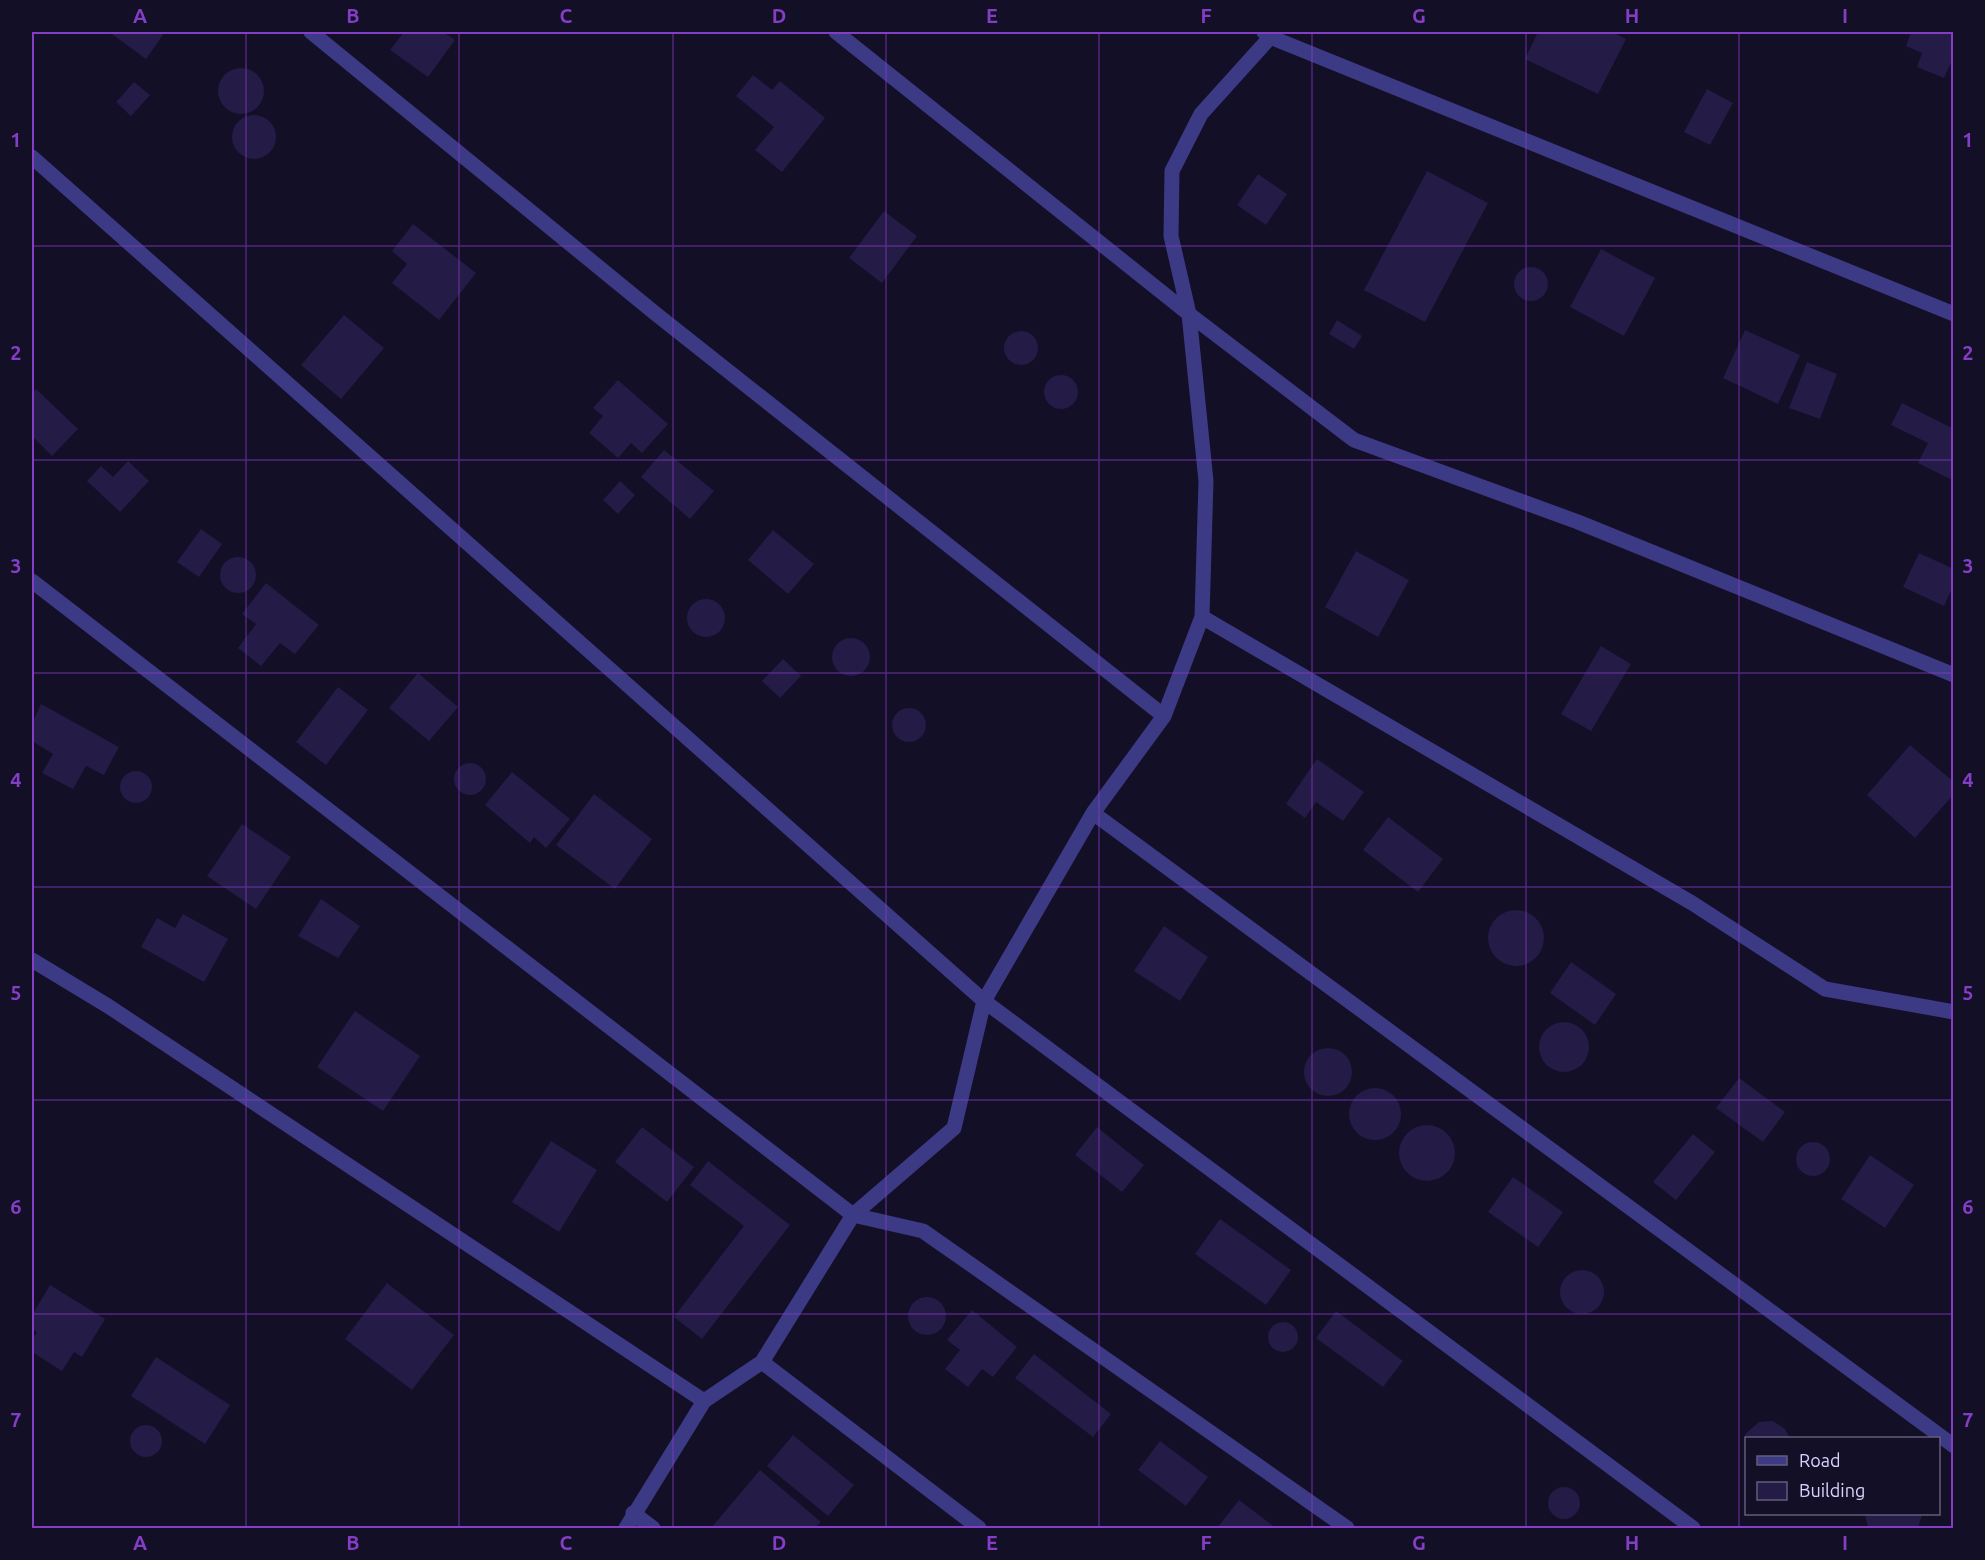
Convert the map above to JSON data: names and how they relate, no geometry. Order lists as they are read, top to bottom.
{
  "legend": ["Road", "Building"],
  "grid": {
    "columns": [
      "A",
      "B",
      "C",
      "D",
      "E",
      "F",
      "G",
      "H",
      "I"
    ],
    "rows": [
      "1",
      "2",
      "3",
      "4",
      "5",
      "6",
      "7"
    ]
  }
}
